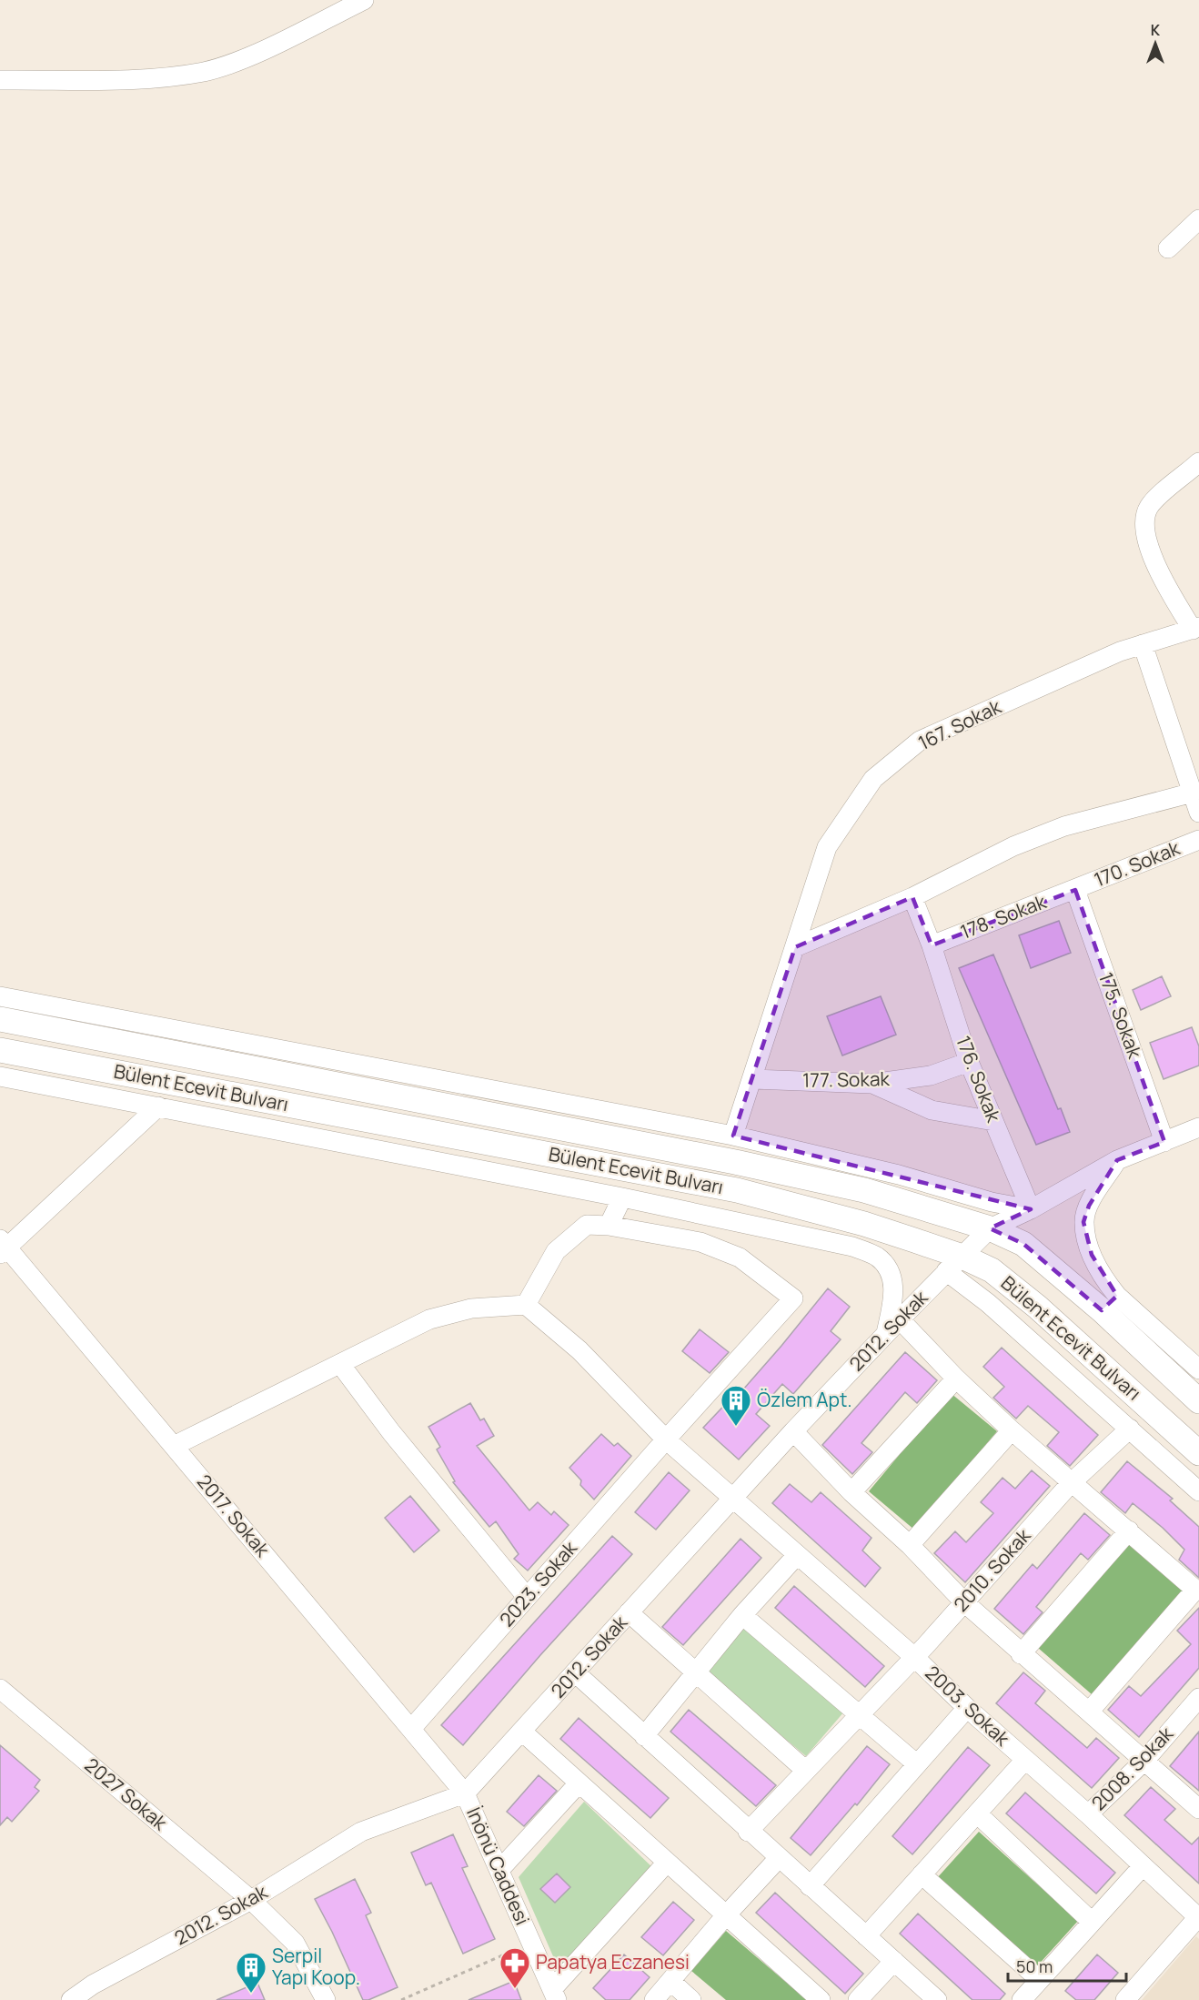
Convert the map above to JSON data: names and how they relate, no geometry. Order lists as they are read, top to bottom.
{
  "streets": {
    "main road": ["Bülent Ecevit Bulvarı"],
    "street": [
      "167. Sokak",
      "170. Sokak",
      "178. Sokak",
      "175. Sokak",
      "176. Sokak",
      "177. Sokak",
      "2012. Sokak",
      "2017. Sokak",
      "2010. Sokak",
      "2023. Sokak",
      "2003. Sokak",
      "2008. Sokak",
      "2027 Sokak",
      "İnönü Caddesi"
    ]
  },
  "crossings": [
    ["167. Sokak", "177. Sokak"],
    ["170. Sokak", "178. Sokak"],
    ["170. Sokak", "175. Sokak"],
    ["178. Sokak", "175. Sokak"],
    ["178. Sokak", "176. Sokak"],
    ["175. Sokak", "2012. Sokak"],
    ["176. Sokak", "177. Sokak"],
    ["176. Sokak", "2012. Sokak"],
    ["Bülent Ecevit Bulvarı", "2012. Sokak"],
    ["2012. Sokak", "2017. Sokak"],
    ["2012. Sokak", "2003. Sokak"],
    ["2012. Sokak", "2027 Sokak"],
    ["2012. Sokak", "İnönü Caddesi"],
    ["2017. Sokak", "2023. Sokak"],
    ["2017. Sokak", "İnönü Caddesi"],
    ["2010. Sokak", "2003. Sokak"],
    ["2023. Sokak", "2003. Sokak"],
    ["2003. Sokak", "2008. Sokak"]
  ],
  "places": {
    "building": ["Özlem Apt.", "Serpil Yapı Koop."],
    "pharmacy": ["Papatya Eczanesi"]
  },
  "scale_bar": "50 m",
  "north": "top"
}
